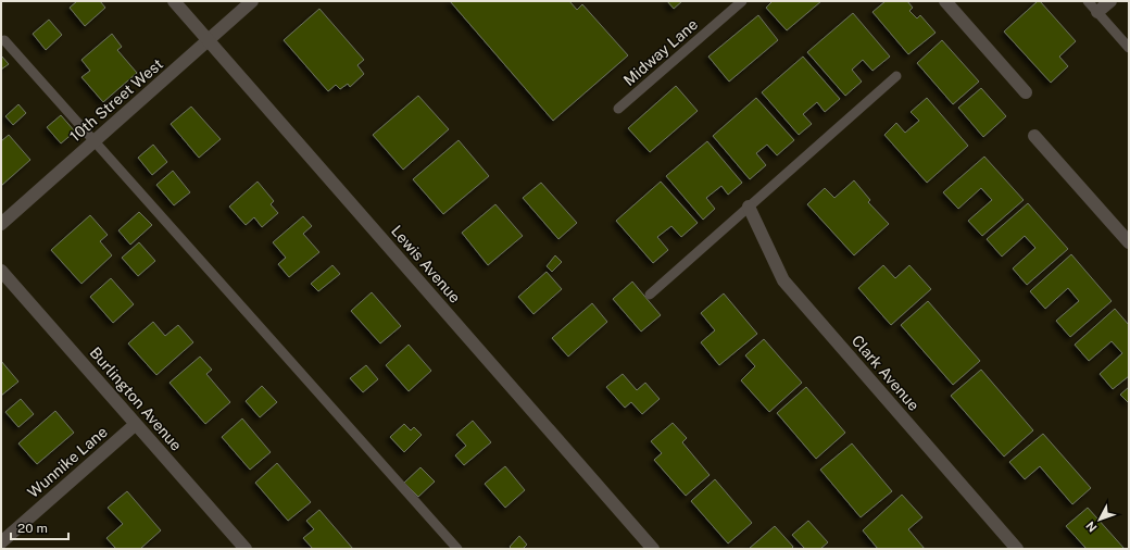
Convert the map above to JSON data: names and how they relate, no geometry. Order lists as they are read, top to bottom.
{
  "streets": {
    "street": [
      "10th Street West",
      "Lewis Avenue",
      "Clark Avenue",
      "Burlington Avenue",
      "Wunnike Lane"
    ],
    "lane": ["Midway Lane"]
  },
  "crossings": [
    ["10th Street West", "Lewis Avenue"],
    ["Burlington Avenue", "Wunnike Lane"]
  ],
  "scale_bar": "20 m",
  "north": "bottom left"
}
